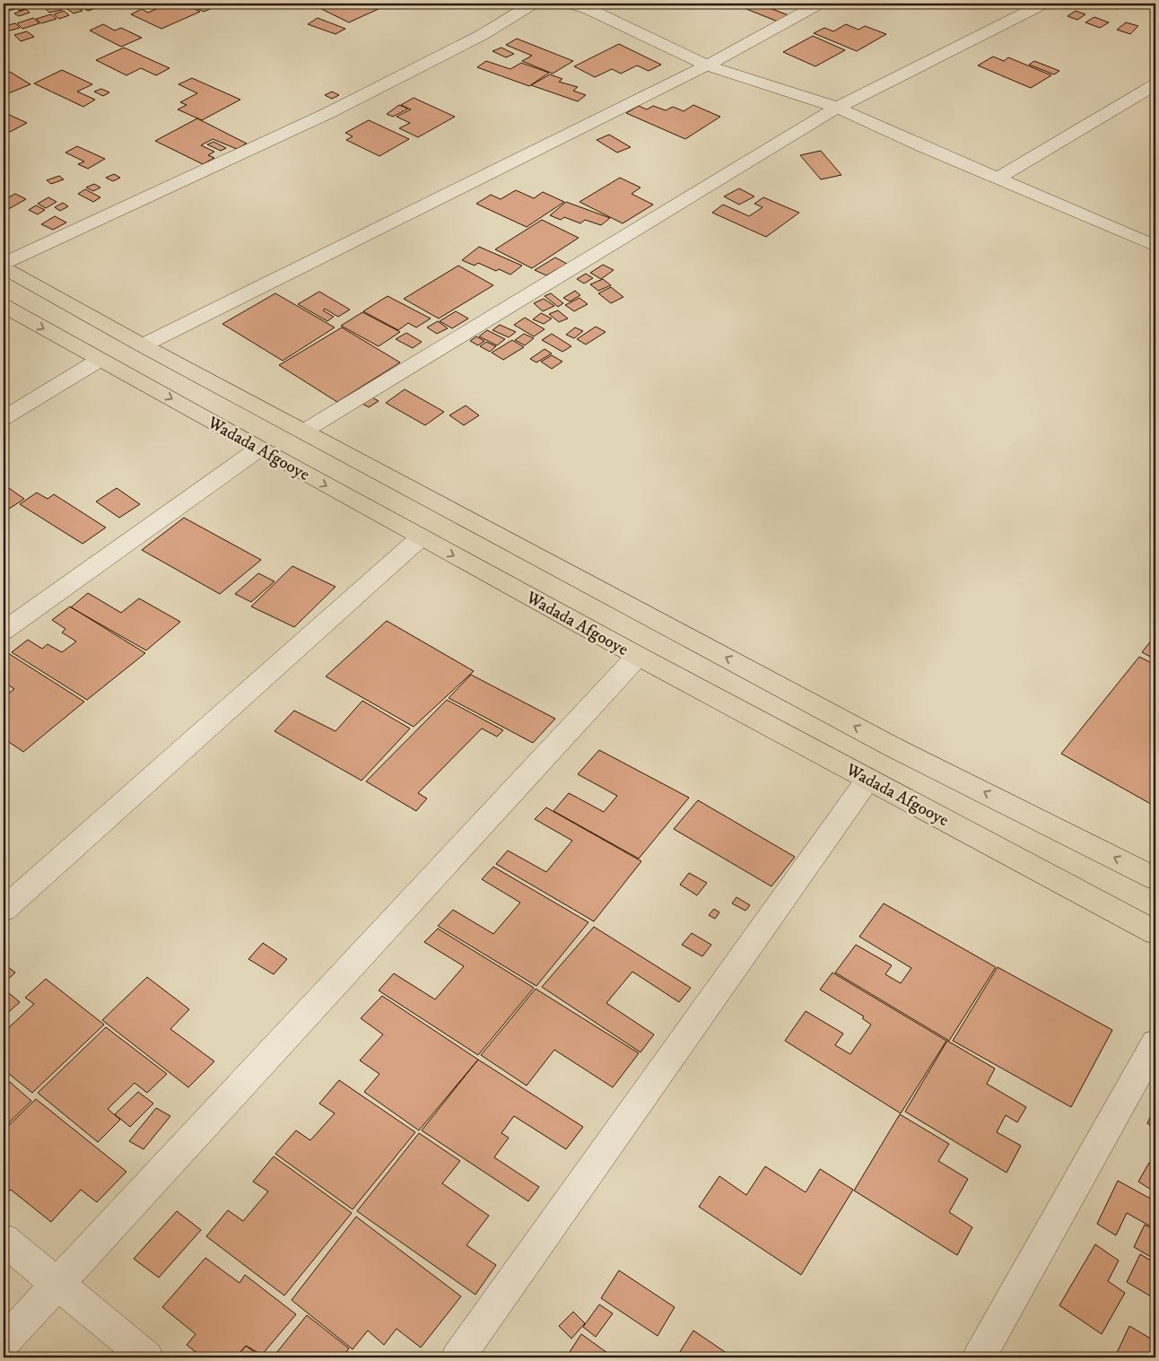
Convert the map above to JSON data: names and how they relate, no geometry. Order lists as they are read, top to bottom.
{
  "streets": {
    "highway": ["Wadada Afgooye"]
  }
}
